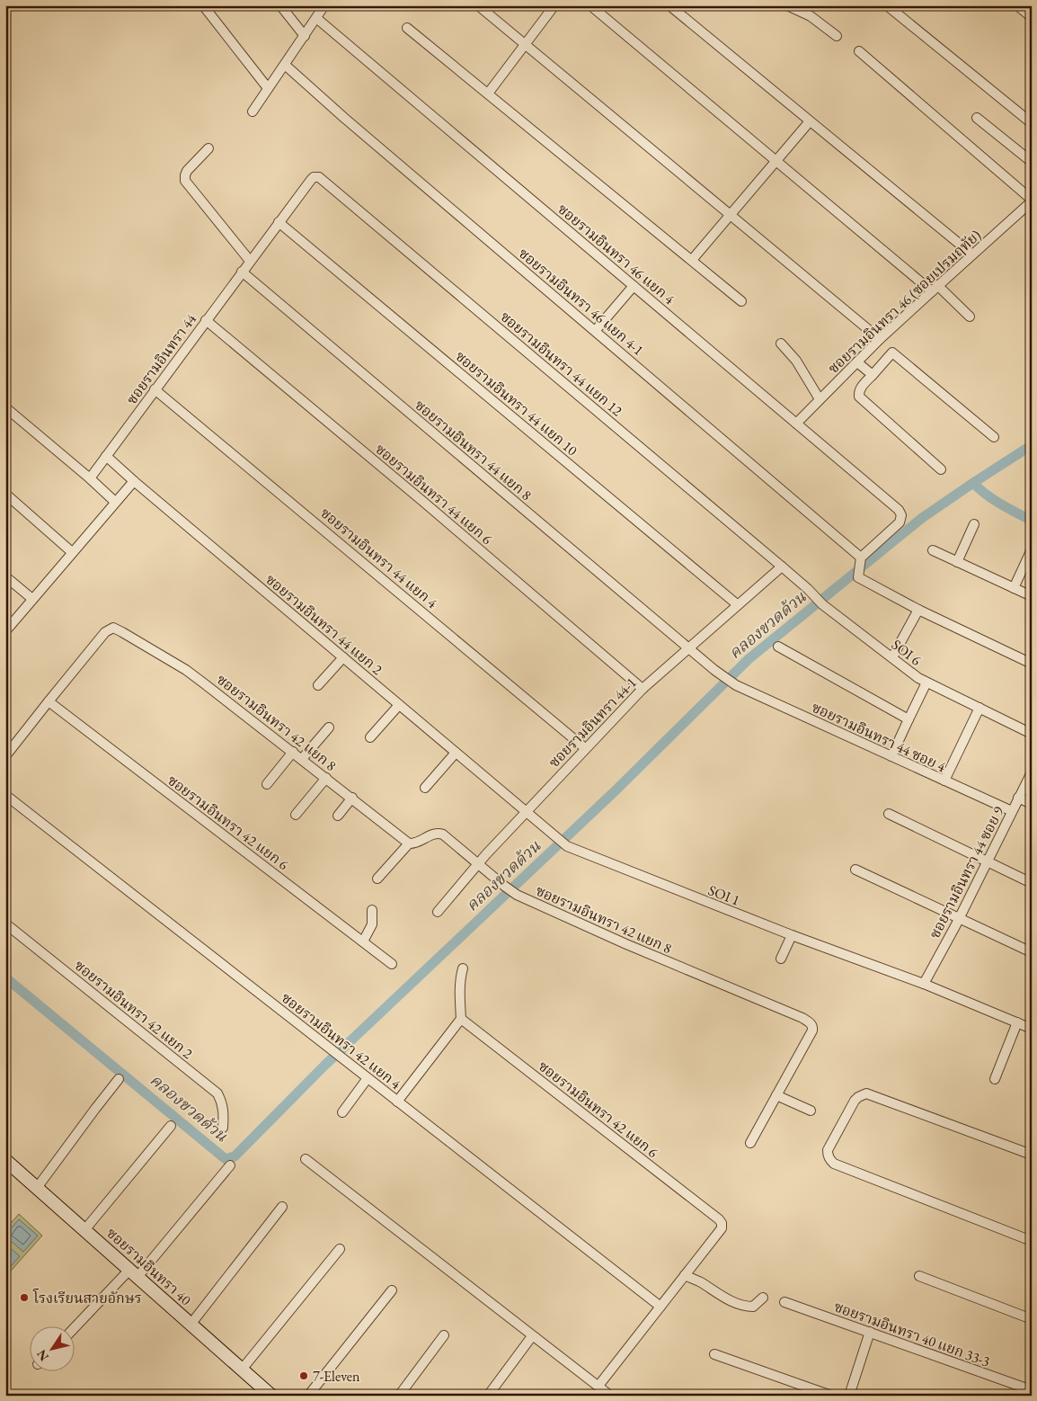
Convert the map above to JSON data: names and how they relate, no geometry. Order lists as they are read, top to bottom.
{
  "streets": {
    "street": [
      "ซอยรามอินทรา 46 แยก 4",
      "ซอยรามอินทรา 46 แยก 4-1",
      "ซอยรามอินทรา 46 (ซอยเปรมฤทัย)",
      "ซอยรามอินทรา 44",
      "ซอยรามอินทรา 44 แยก 12",
      "ซอยรามอินทรา 44 แยก 10",
      "ซอยรามอินทรา 44 แยก 8",
      "ซอยรามอินทรา 44 แยก 6",
      "ซอยรามอินทรา 44 แยก 4",
      "ซอยรามอินทรา 44 แยก 2",
      "SOI 6",
      "ซอยรามอินทรา 42 แยก 8",
      "ซอยรามอินทรา 44-1",
      "ซอยรามอินทรา 44 ซอย 4",
      "ซอยรามอินทรา 42 แยก 6",
      "ซอยรามอินทรา 44 ซอย 9",
      "SOI 1",
      "ซอยรามอินทรา 42 แยก 2",
      "ซอยรามอินทรา 42 แยก 4",
      "ซอยรามอินทรา 40",
      "ซอยรามอินทรา 40 แยก 33-3"
    ]
  },
  "crossings": [
    ["ซอยรามอินทรา 46 แยก 4", "ซอยรามอินทรา 46 แยก 4-1"],
    ["ซอยรามอินทรา 46 แยก 4", "ซอยรามอินทรา 46 (ซอยเปรมฤทัย)"],
    ["ซอยรามอินทรา 44", "ซอยรามอินทรา 44 แยก 12"],
    ["ซอยรามอินทรา 44", "ซอยรามอินทรา 44 แยก 10"],
    ["ซอยรามอินทรา 44", "ซอยรามอินทรา 44 แยก 8"],
    ["ซอยรามอินทรา 44", "ซอยรามอินทรา 44 แยก 6"],
    ["ซอยรามอินทรา 44", "ซอยรามอินทรา 44 แยก 4"],
    ["ซอยรามอินทรา 44", "ซอยรามอินทรา 44 แยก 2"],
    ["ซอยรามอินทรา 44 แยก 12", "SOI 6"],
    ["ซอยรามอินทรา 44 แยก 12", "ซอยรามอินทรา 44-1"],
    ["ซอยรามอินทรา 44 แยก 10", "ซอยรามอินทรา 44-1"],
    ["ซอยรามอินทรา 44 แยก 8", "ซอยรามอินทรา 44-1"],
    ["ซอยรามอินทรา 44 แยก 8", "ซอยรามอินทรา 44 ซอย 4"],
    ["ซอยรามอินทรา 44 แยก 6", "ซอยรามอินทรา 44-1"],
    ["ซอยรามอินทรา 44 แยก 4", "ซอยรามอินทรา 44-1"],
    ["ซอยรามอินทรา 44 แยก 2", "ซอยรามอินทรา 44-1"],
    ["ซอยรามอินทรา 44 แยก 2", "SOI 1"],
    ["SOI 6", "ซอยรามอินทรา 44-1"],
    ["ซอยรามอินทรา 42 แยก 8", "ซอยรามอินทรา 44-1"],
    ["ซอยรามอินทรา 42 แยก 8", "ซอยรามอินทรา 42 แยก 6"],
    ["ซอยรามอินทรา 44-1", "SOI 1"],
    ["ซอยรามอินทรา 44 ซอย 4", "ซอยรามอินทรา 44 ซอย 9"],
    ["ซอยรามอินทรา 44 ซอย 9", "SOI 1"]
  ],
  "water": ["คลองขวดด้วน"],
  "places": ["โรงเรียนสายอักษร", "7-Eleven"],
  "north": "bottom left"
}
